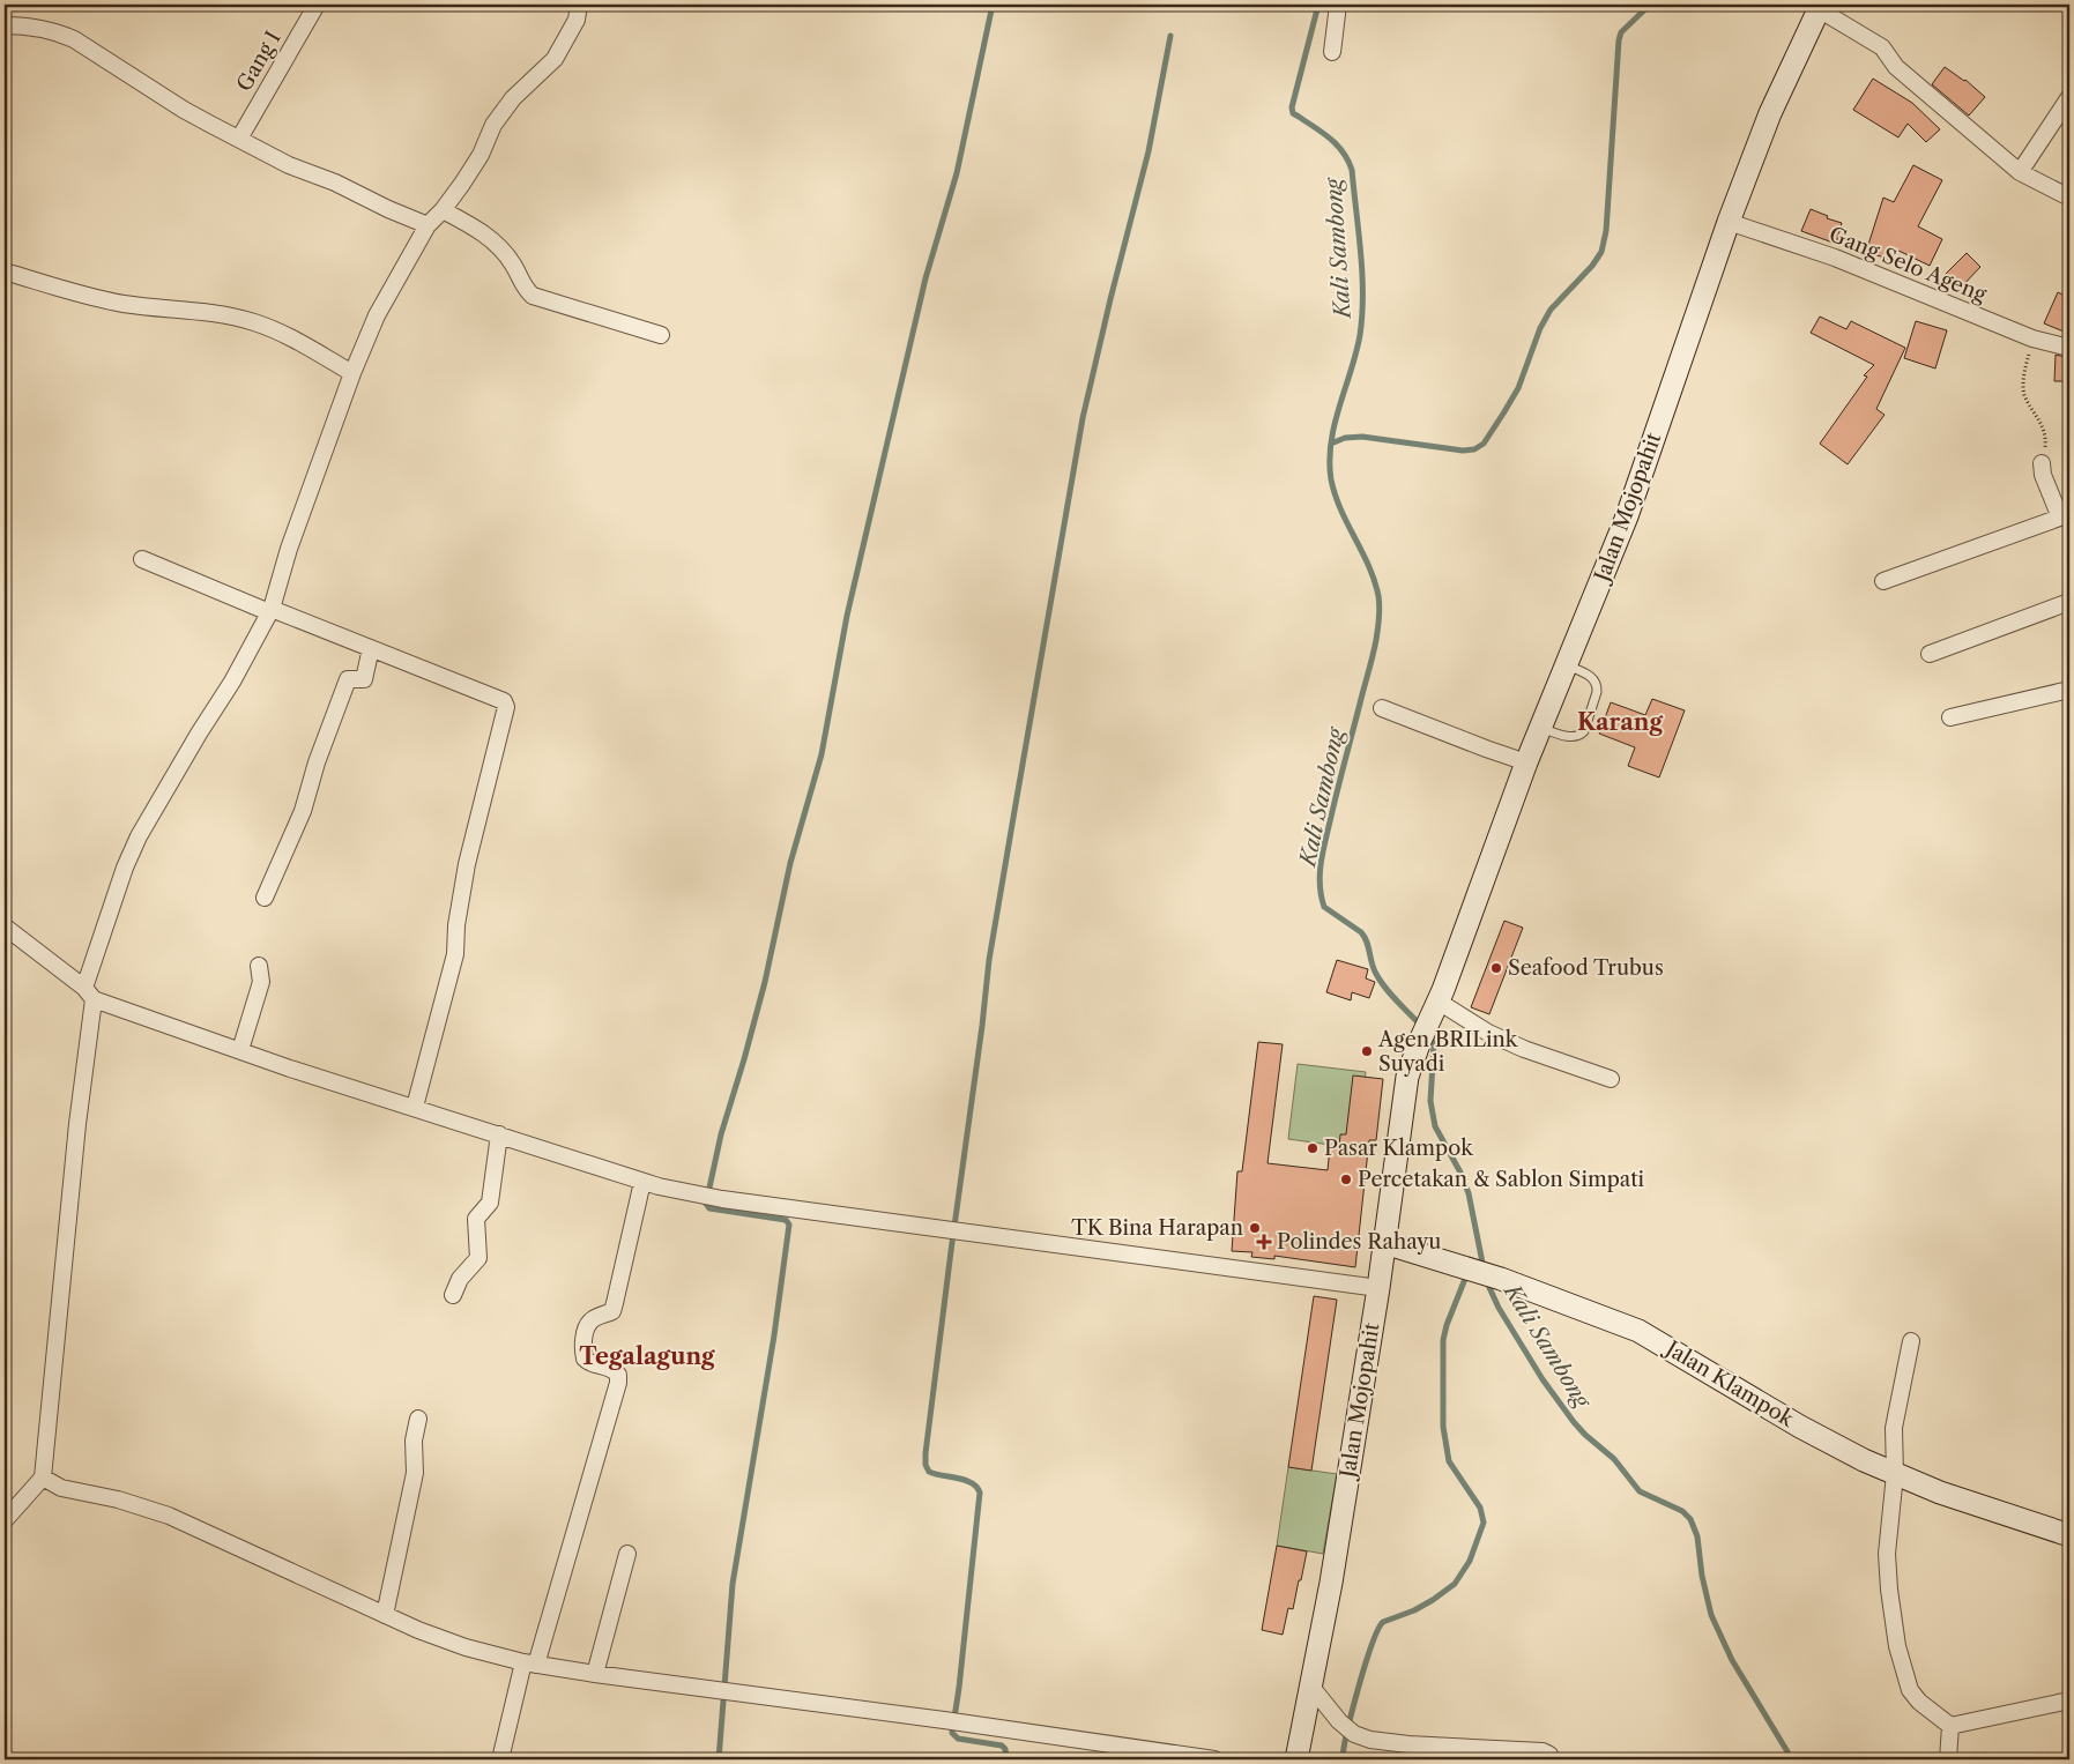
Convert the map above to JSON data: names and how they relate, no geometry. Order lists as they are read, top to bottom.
{
  "streets": {
    "street": [
      "Gang I",
      "Gang Selo Ageng",
      "Jalan Mojopahit",
      "Jalan Klampok"
    ]
  },
  "crossings": [
    ["Gang Selo Ageng", "Jalan Mojopahit"],
    ["Jalan Mojopahit", "Jalan Klampok"]
  ],
  "districts": ["Karang", "Tegalagung"],
  "water": ["Kali Sambong"],
  "places": {
    "other": [
      "Seafood Trubus",
      "Agen BRILink Suyadi",
      "Pasar Klampok",
      "Percetakan & Sablon Simpati",
      "TK Bina Harapan"
    ],
    "health": ["Polindes Rahayu"]
  }
}
